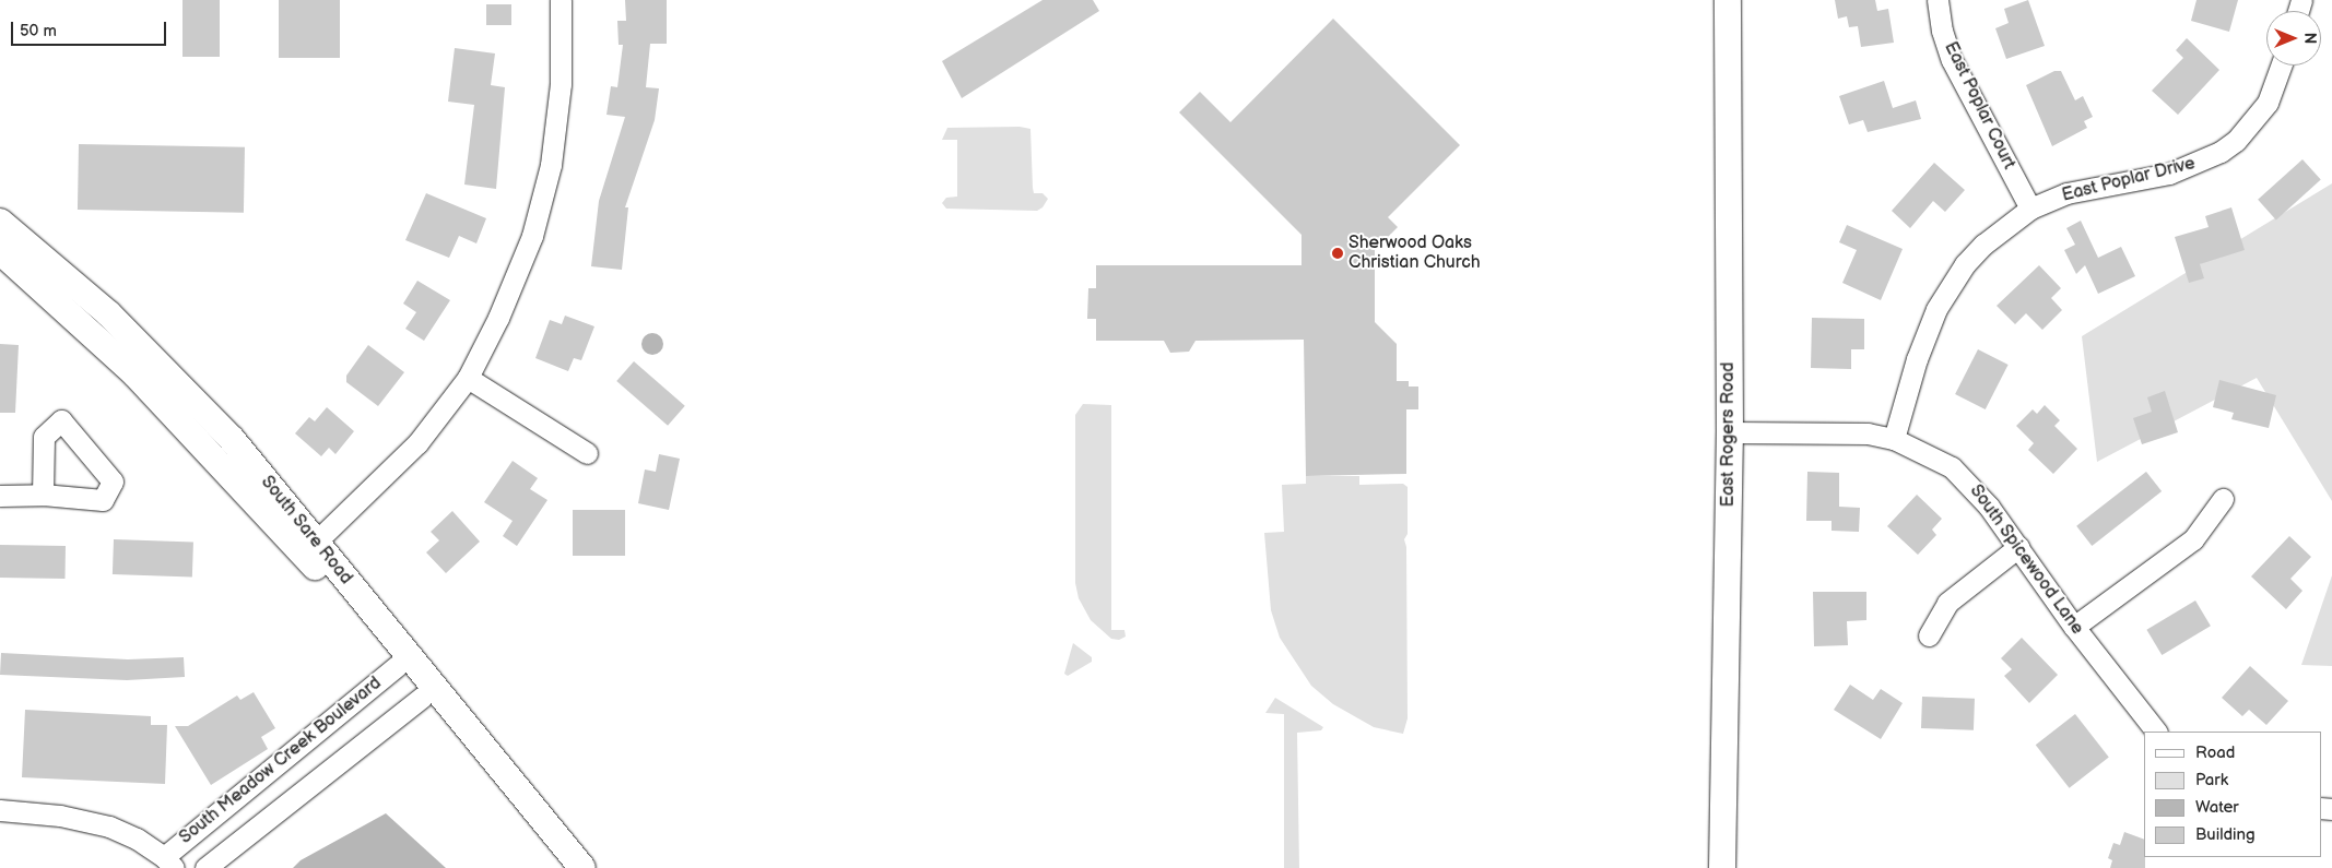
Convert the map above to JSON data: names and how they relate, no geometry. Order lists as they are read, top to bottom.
{
  "streets": {
    "main road": ["East Rogers Road", "South Sare Road"],
    "street": [
      "East Poplar Court",
      "East Poplar Drive",
      "South Spicewood Lane",
      "South Meadow Creek Boulevard"
    ]
  },
  "crossings": [
    ["East Poplar Court", "East Poplar Drive"],
    ["East Poplar Drive", "South Spicewood Lane"],
    ["East Rogers Road", "South Spicewood Lane"],
    ["South Sare Road", "South Meadow Creek Boulevard"]
  ],
  "places": ["Sherwood Oaks Christian Church"],
  "legend": [
    "Road",
    "Park",
    "Water",
    "Building"
  ],
  "scale_bar": "50 m",
  "north": "right"
}
